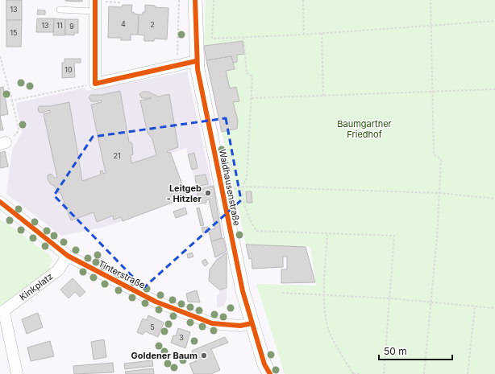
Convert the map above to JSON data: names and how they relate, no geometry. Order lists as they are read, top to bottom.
{
  "streets": {
    "street": ["Waidhausenstraße", "Tinterstraße", "Kinkplatz"]
  },
  "crossings": [
    ["Waidhausenstraße", "Tinterstraße"],
    ["Tinterstraße", "Kinkplatz"]
  ],
  "parks": ["Baumgartner Friedhof"],
  "places": ["Leitgeb - Hitzler", "Goldener Baum"],
  "house_numbers": [
    "13",
    "4",
    "2",
    "13",
    "11",
    "9",
    "15",
    "10",
    "21",
    "5",
    "3"
  ],
  "scale_bar": "50 m"
}
